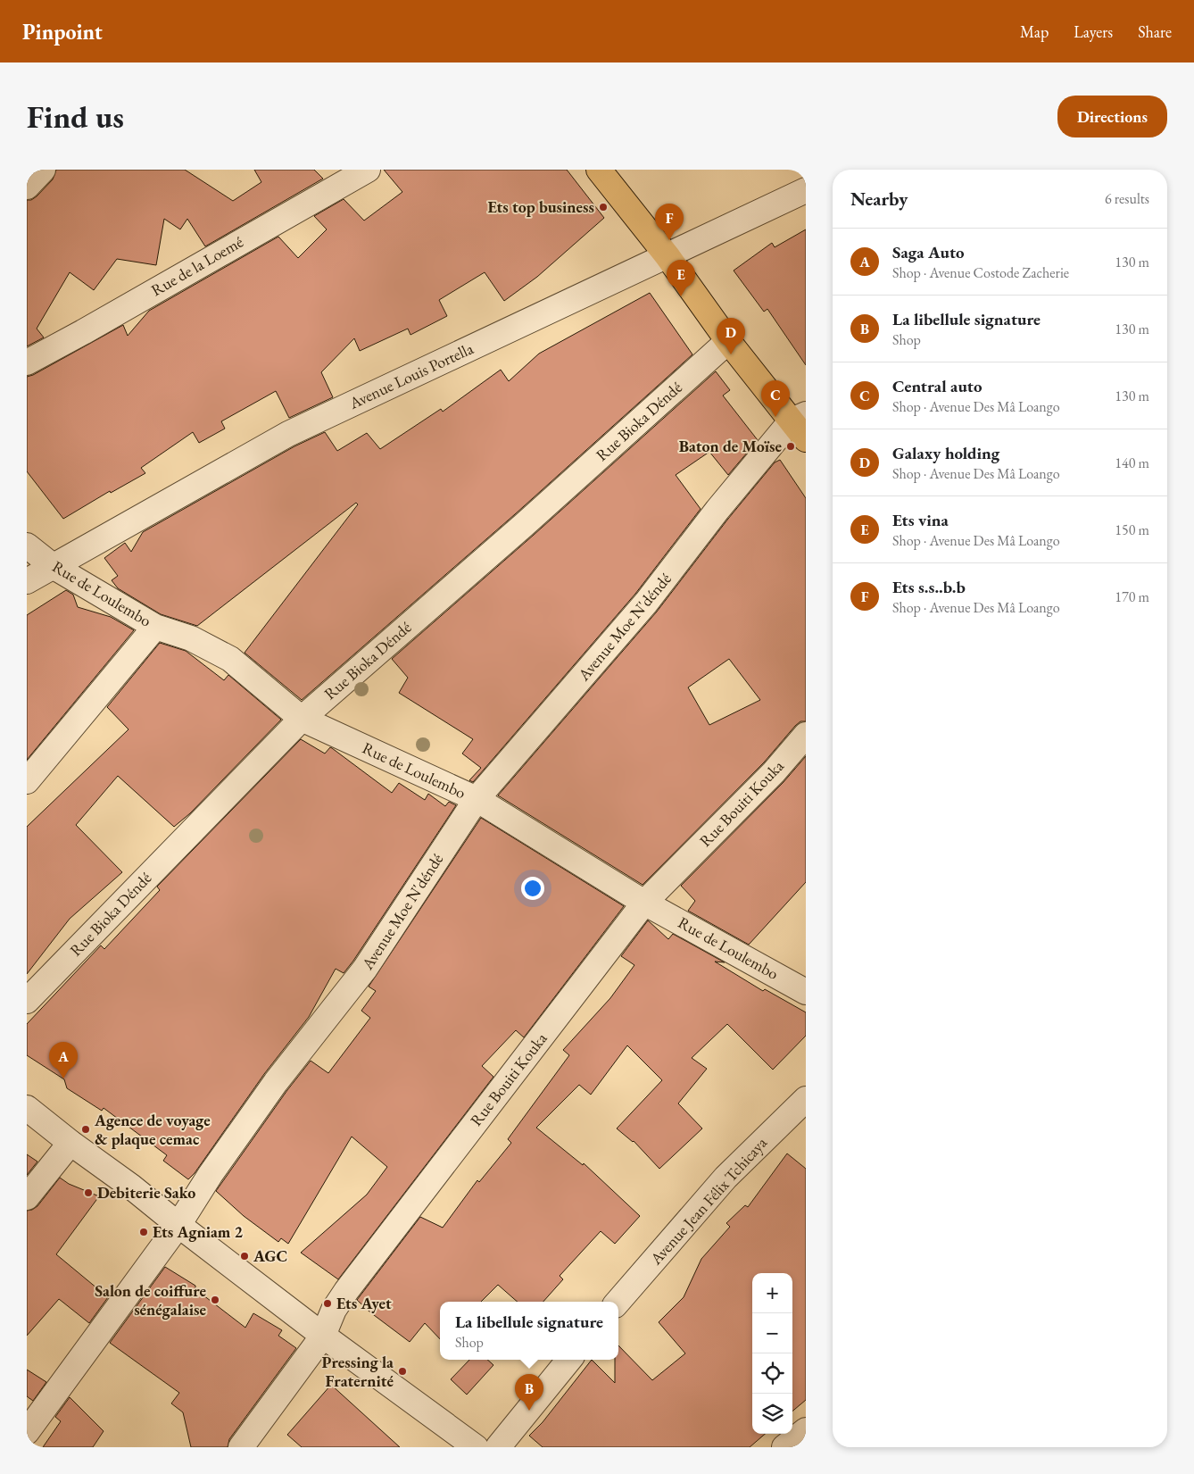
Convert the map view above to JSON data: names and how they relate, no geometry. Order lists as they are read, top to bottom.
{
  "streets": {
    "street": [
      "Rue de la Loemé",
      "Avenue Louis Portella",
      "Rue Bioka Déndé",
      "Rue de Loulembo",
      "Avenue Moe N'déndé",
      "Rue Bouiti Kouka",
      "Avenue Jean Félix Tchicaya"
    ]
  },
  "crossings": [
    ["Avenue Louis Portella", "Rue de Loulembo"],
    ["Rue Bioka Déndé", "Rue de Loulembo"],
    ["Rue de Loulembo", "Avenue Moe N'déndé"],
    ["Rue de Loulembo", "Rue Bouiti Kouka"]
  ],
  "places": [
    "Ets top business",
    "Baton de Moïse",
    "Agence de voyage & plaque cemac",
    "Debiterie Sako",
    "Ets Agniam 2",
    "AGC",
    "Salon de coiffure sénégalaise",
    "Ets Ayet",
    "Pressing la Fraternité"
  ],
  "page": {
    "header": "Pinpoint",
    "nav": ["Map", "Layers", "Share"],
    "buttons": "Directions",
    "title": "Find us",
    "heading": ["Nearby", "6 results"],
    "pins": [
      "F",
      "E",
      "D",
      "C",
      "A",
      "B"
    ],
    "list": [
      {
        "mark": "A",
        "name": "Saga Auto",
        "note": "Shop · Avenue Costode Zacherie",
        "value": "130 m"
      },
      {
        "mark": "B",
        "name": "La libellule signature",
        "note": "Shop",
        "value": "130 m"
      },
      {
        "mark": "C",
        "name": "Central auto",
        "note": "Shop · Avenue Des Mâ Loango",
        "value": "130 m"
      },
      {
        "mark": "D",
        "name": "Galaxy holding",
        "note": "Shop · Avenue Des Mâ Loango",
        "value": "140 m"
      },
      {
        "mark": "E",
        "name": "Ets vina",
        "note": "Shop · Avenue Des Mâ Loango",
        "value": "150 m"
      },
      {
        "mark": "F",
        "name": "Ets s.s..b.b",
        "note": "Shop · Avenue Des Mâ Loango",
        "value": "170 m"
      }
    ],
    "map_buttons": ["+", "−"],
    "popup": ["La libellule signature", "Shop"]
  }
}
